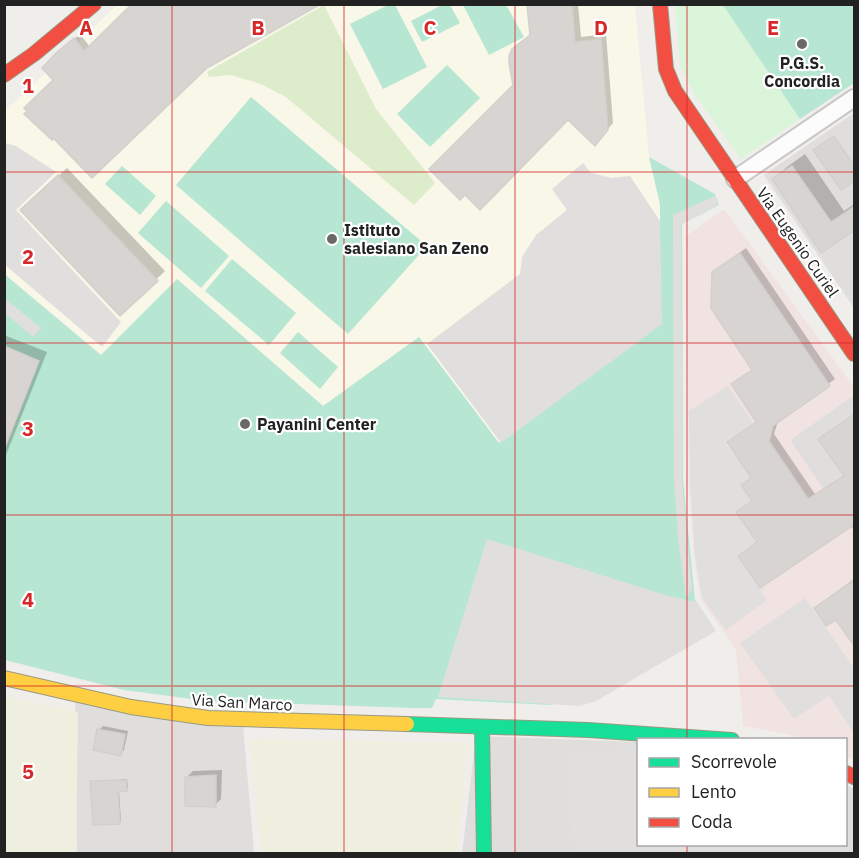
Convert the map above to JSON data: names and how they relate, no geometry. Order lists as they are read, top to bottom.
{
  "streets": {
    "main road": ["Via Eugenio Curiel", "Via San Marco"]
  },
  "places": ["P.G.S. Concordia", "Istituto salesiano San Zeno", "Payanini Center"],
  "legend": ["Scorrevole", "Lento", "Coda"],
  "grid": {
    "columns": [
      "A",
      "B",
      "C",
      "D",
      "E"
    ],
    "rows": [
      "1",
      "2",
      "3",
      "4",
      "5"
    ]
  }
}
